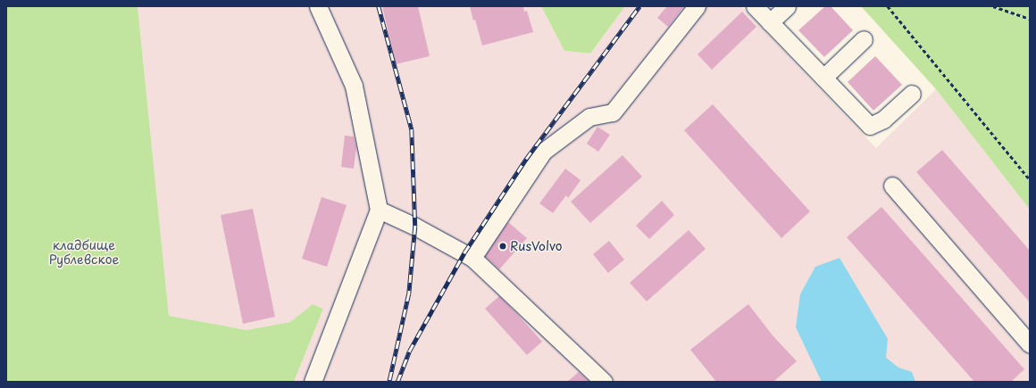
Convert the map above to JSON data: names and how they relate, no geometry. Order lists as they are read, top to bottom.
{
  "parks": ["кладбище Рублевское"],
  "places": ["RusVolvo"]
}
